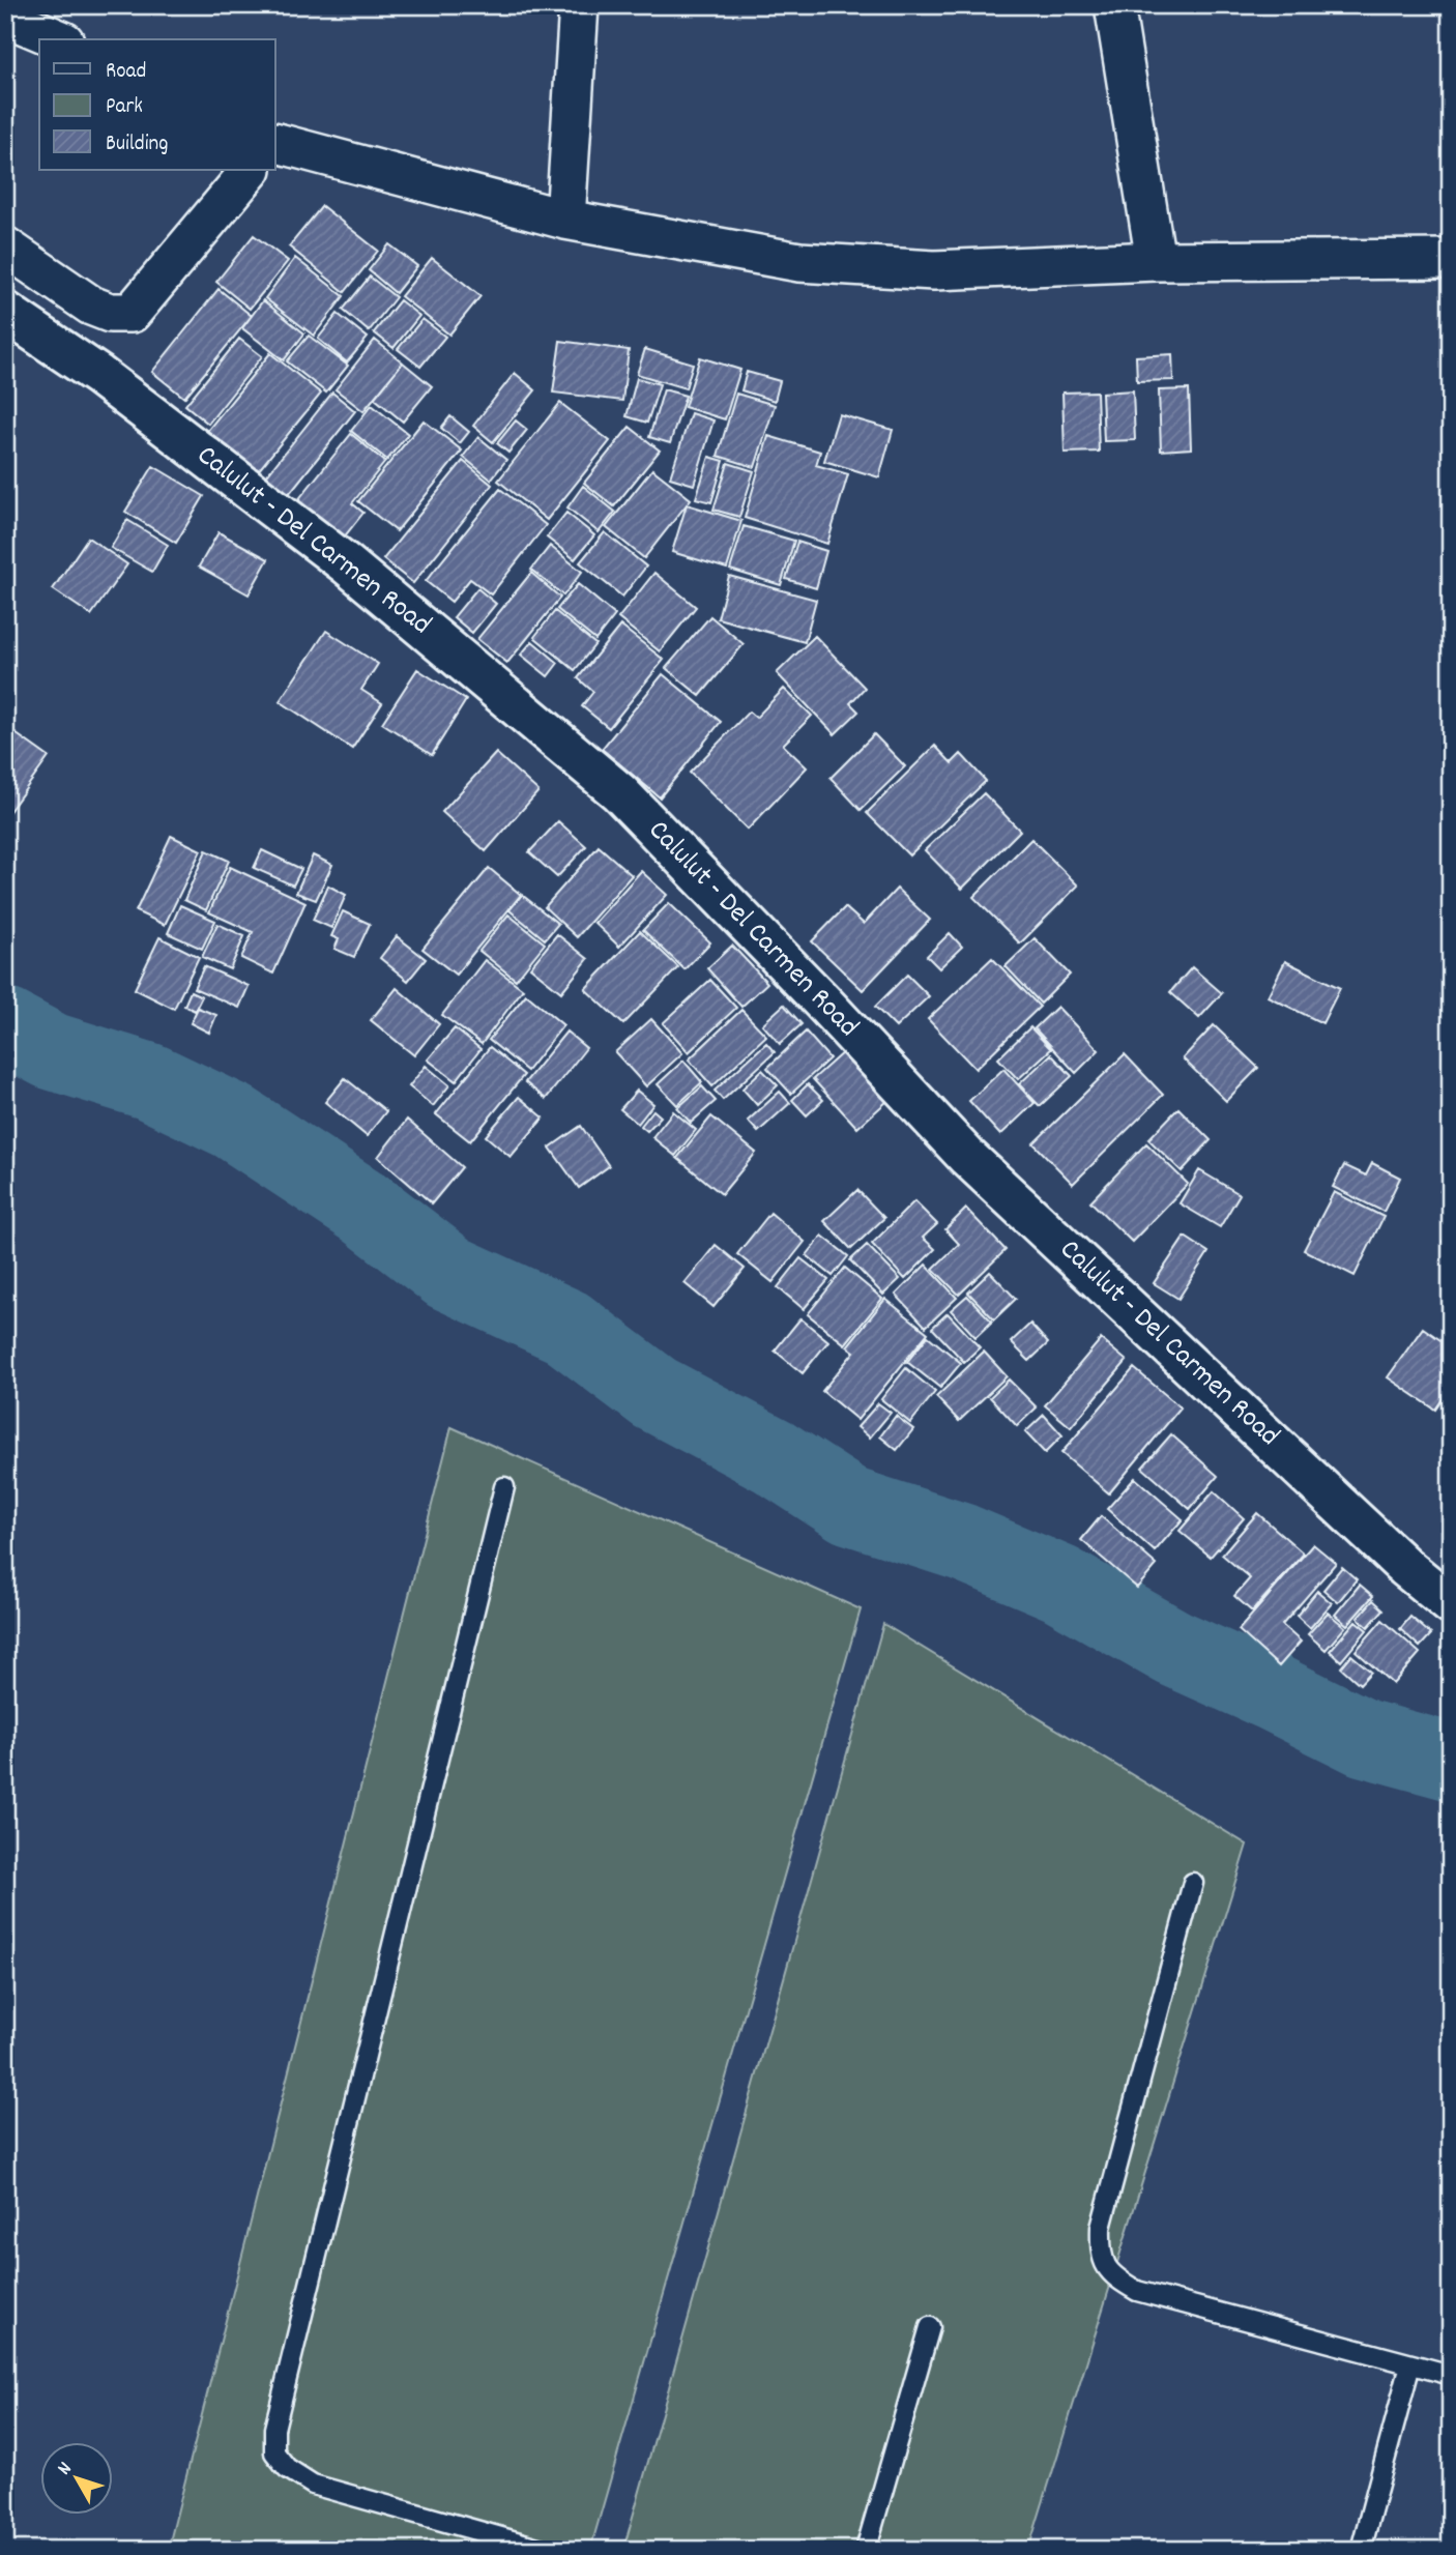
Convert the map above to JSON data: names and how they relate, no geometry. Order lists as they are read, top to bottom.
{
  "streets": {
    "main road": ["Calulut - Del Carmen Road"]
  },
  "legend": ["Road", "Park", "Building"],
  "north": "top left"
}
